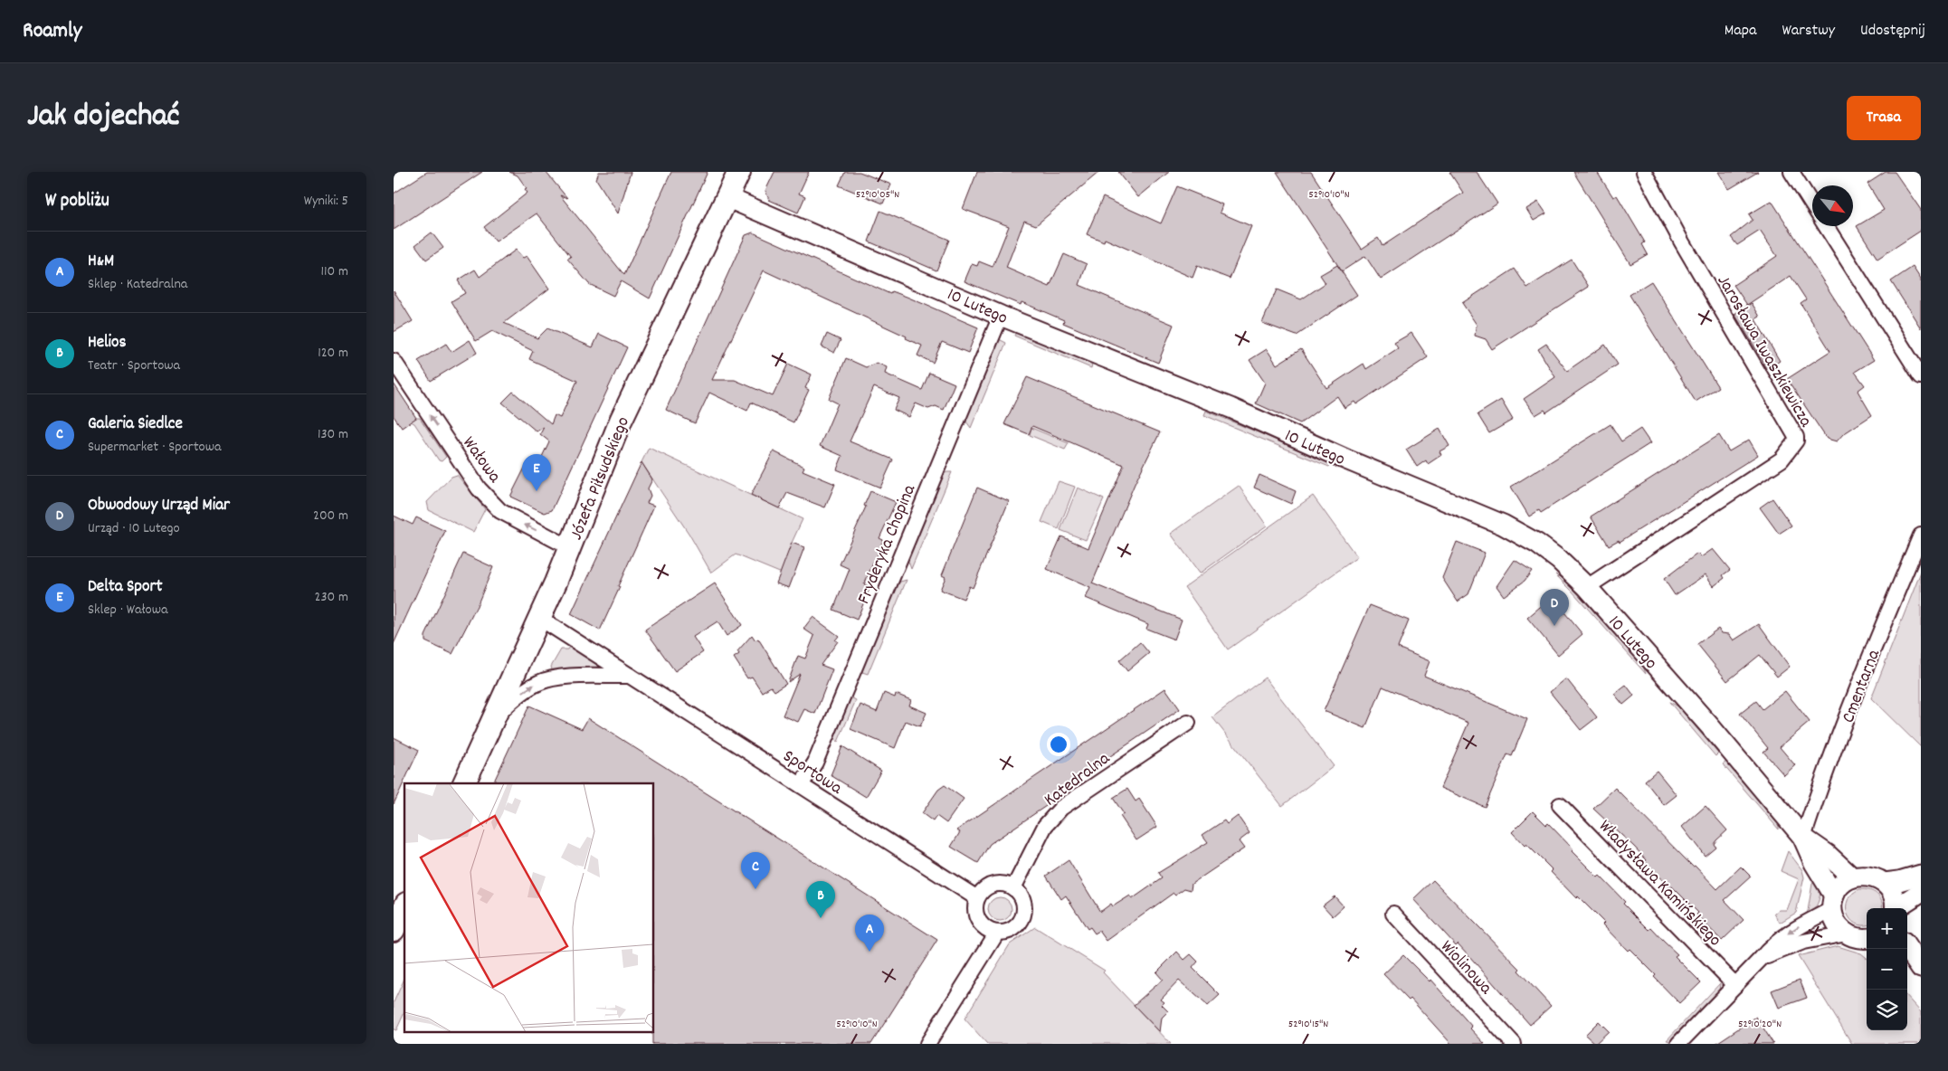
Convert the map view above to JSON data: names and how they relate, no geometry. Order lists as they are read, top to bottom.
{
  "streets": {
    "main road": ["Józefa Piłsudskiego"],
    "street": [
      "10 Lutego",
      "Jarosława Iwaszkiewicza",
      "Wałowa",
      "Fryderyka Chopina",
      "Cmentarna",
      "Sportowa",
      "Katedralna",
      "Władysława Kamińskiego",
      "Wiolinowa"
    ]
  },
  "crossings": [
    ["10 Lutego", "Jarosława Iwaszkiewicza"],
    ["10 Lutego", "Józefa Piłsudskiego"],
    ["10 Lutego", "Fryderyka Chopina"],
    ["10 Lutego", "Cmentarna"],
    ["Wałowa", "Józefa Piłsudskiego"],
    ["Józefa Piłsudskiego", "Sportowa"],
    ["Fryderyka Chopina", "Sportowa"],
    ["Sportowa", "Katedralna"]
  ],
  "one_way": ["Wałowa"],
  "north": "bottom right",
  "page": {
    "header": "Roamly",
    "nav": ["Mapa", "Warstwy", "Udostępnij"],
    "title": "Jak dojechać",
    "buttons": "Trasa",
    "heading": ["W pobliżu", "Wyniki: 5"],
    "list": [
      {
        "mark": "A",
        "name": "H&M",
        "note": "Sklep · Katedralna",
        "value": "110 m"
      },
      {
        "mark": "B",
        "name": "Helios",
        "note": "Teatr · Sportowa",
        "value": "120 m"
      },
      {
        "mark": "C",
        "name": "Galeria Siedlce",
        "note": "Supermarket · Sportowa",
        "value": "130 m"
      },
      {
        "mark": "D",
        "name": "Obwodowy Urząd Miar",
        "note": "Urząd · 10 Lutego",
        "value": "200 m"
      },
      {
        "mark": "E",
        "name": "Delta Sport",
        "note": "Sklep · Wałowa",
        "value": "230 m"
      }
    ],
    "pins": [
      "E",
      "D",
      "C",
      "B",
      "A"
    ],
    "map_buttons": ["+", "−"]
  },
  "coordinates": [
    "52°10'05\"N",
    "52°10'10\"N",
    "52°10'15\"N",
    "52°10'20\"N"
  ]
}
